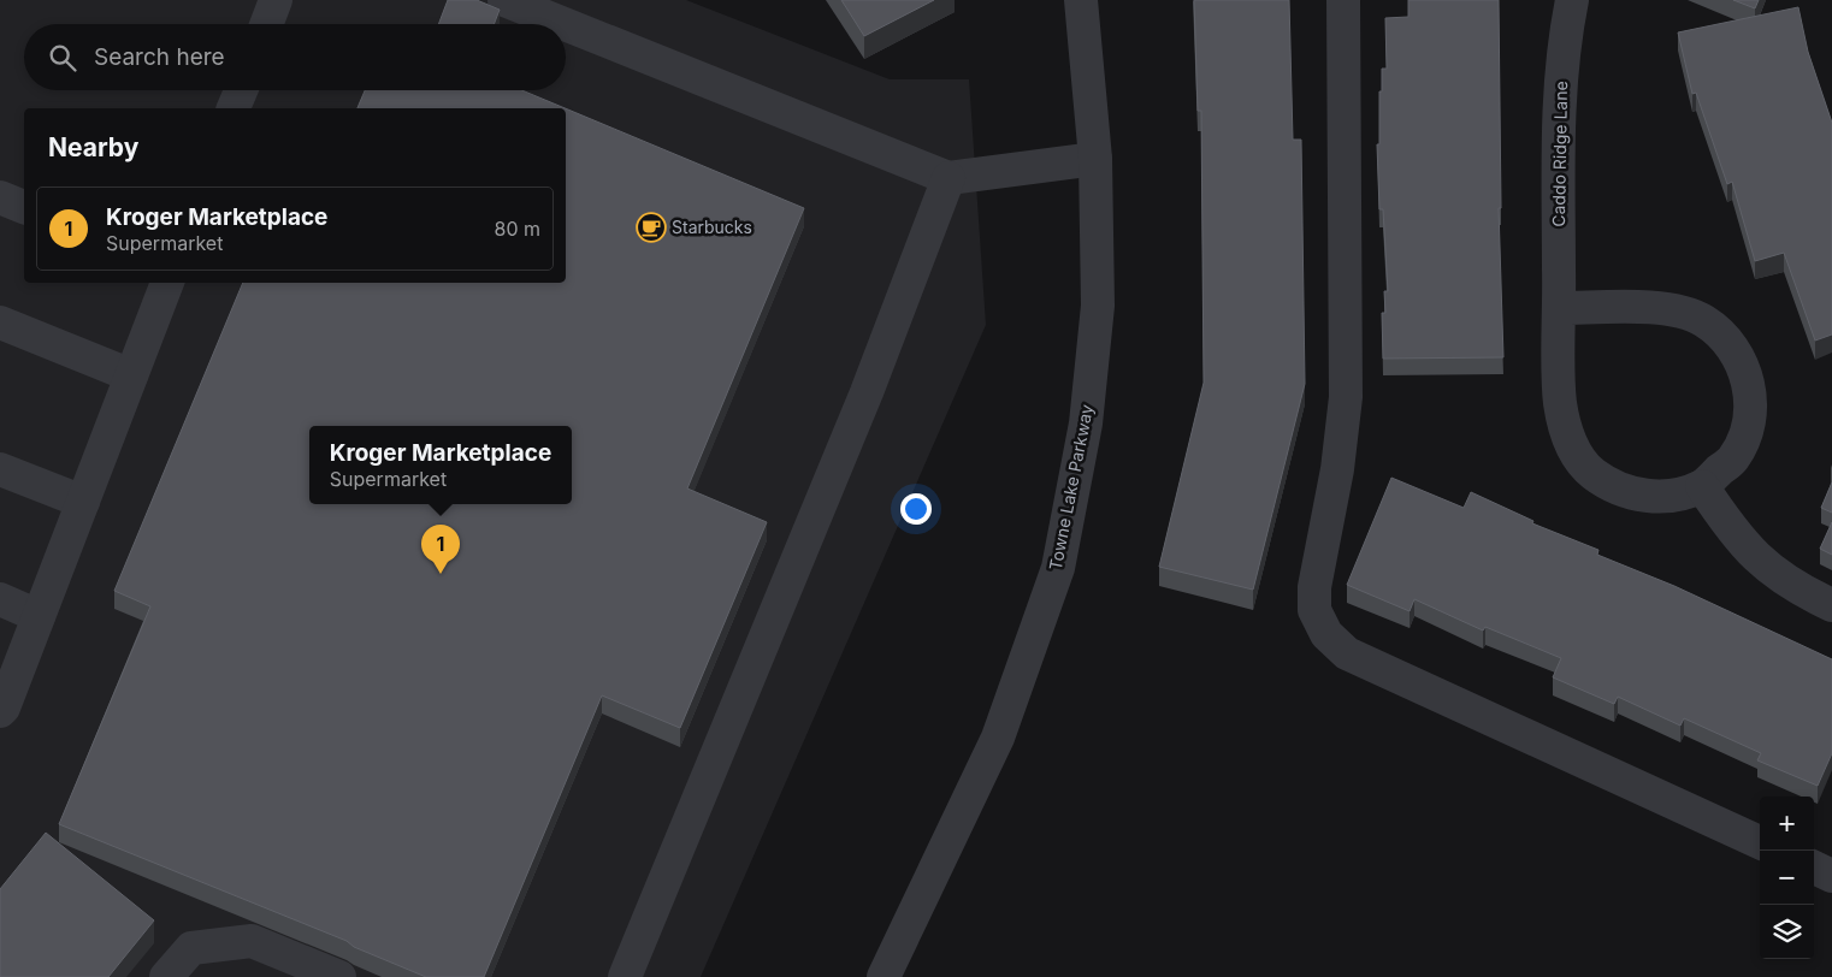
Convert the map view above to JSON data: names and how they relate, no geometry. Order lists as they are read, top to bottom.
{
  "streets": {
    "street": ["Caddo Ridge Lane", "Towne Lake Parkway"]
  },
  "places": {
    "cafe": ["Starbucks"]
  },
  "page": {
    "search": "Search here",
    "heading": "Nearby",
    "list": [
      {
        "mark": "1",
        "name": "Kroger Marketplace",
        "note": "Supermarket",
        "value": "80 m"
      }
    ],
    "popup": ["Kroger Marketplace", "Supermarket"],
    "pins": "1",
    "map_buttons": ["+", "−"]
  }
}
